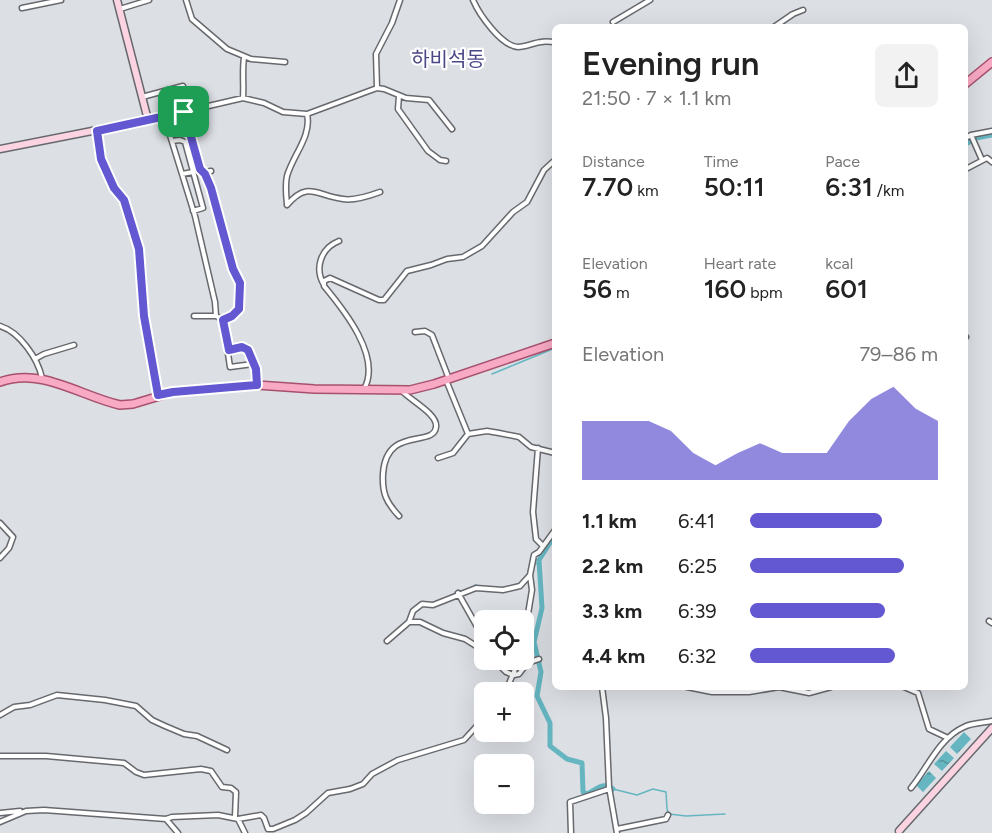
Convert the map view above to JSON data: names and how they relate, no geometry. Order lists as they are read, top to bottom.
{
  "districts": ["하비석동"],
  "page": {
    "heading": ["Evening run", "21:50 · 7 × 1.1 km"],
    "stats": [
      ["Distance", "7.70 km"],
      ["Time", "50:11"],
      ["Pace", "6:31 /km"],
      ["Elevation", "56 m"],
      ["Heart rate", "160 bpm"],
      ["kcal", "601"]
    ],
    "chart": ["Elevation", "79–86 m"],
    "list": [
      {
        "name": "1.1 km",
        "note": "6:41"
      },
      {
        "name": "2.2 km",
        "note": "6:25"
      },
      {
        "name": "3.3 km",
        "note": "6:39"
      },
      {
        "name": "4.4 km",
        "note": "6:32"
      }
    ],
    "map_buttons": ["+", "−"]
  }
}
